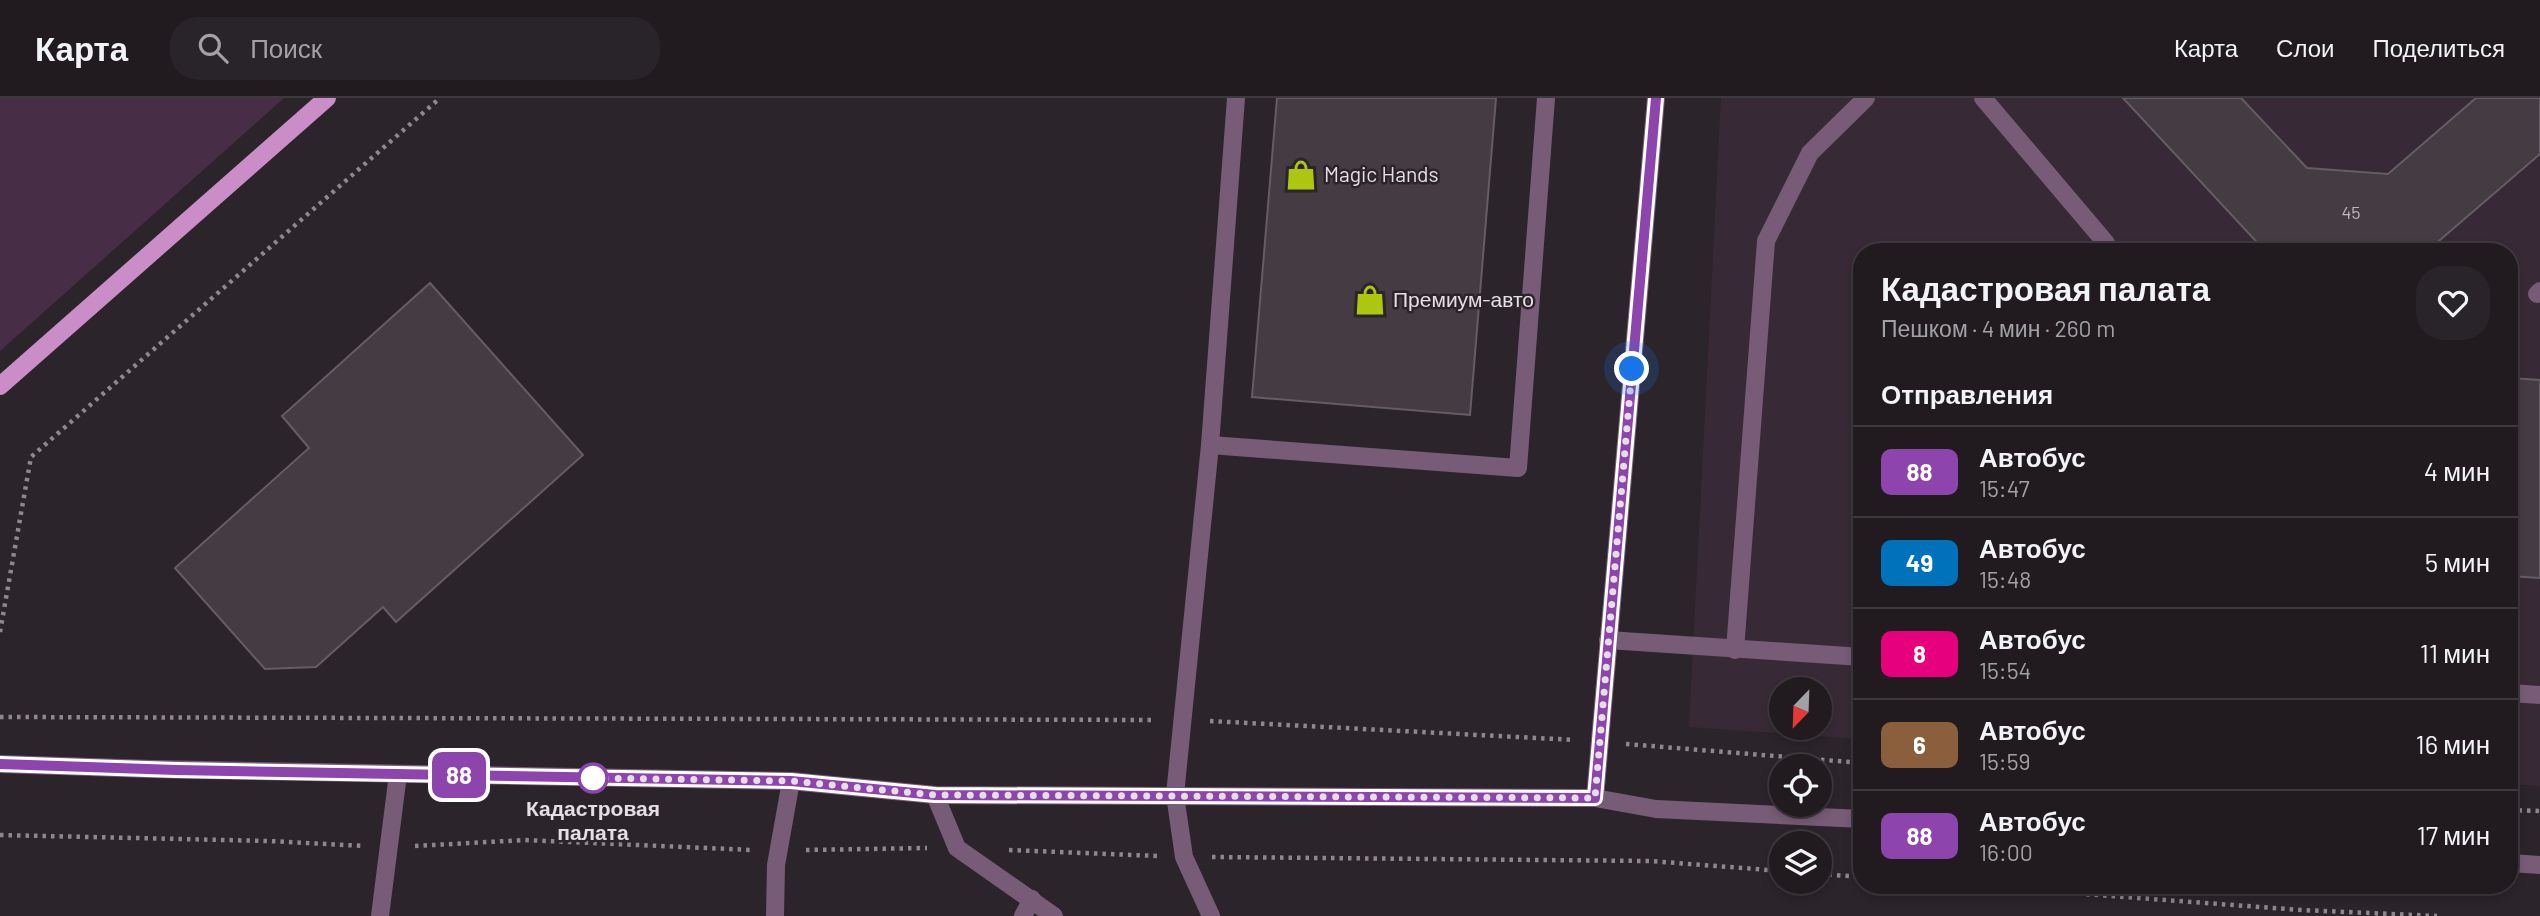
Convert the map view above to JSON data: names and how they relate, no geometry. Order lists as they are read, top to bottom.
{
  "places": {
    "shop": ["Magic Hands", "Премиум-авто"],
    "other": ["Кадастровая палата"]
  },
  "lines": ["bus line 88"],
  "house_numbers": ["45"],
  "north": "bottom left",
  "page": {
    "header": "Карта",
    "search": "Поиск",
    "nav": ["Карта", "Слои", "Поделиться"],
    "on_map": "88",
    "heading": [
      ["Кадастровая палата", "Пешком · 4 мин · 260 m"],
      "Отправления"
    ],
    "list": [
      {
        "mark": "88",
        "name": "Автобус",
        "note": "15:47",
        "value": "4 мин"
      },
      {
        "mark": "49",
        "name": "Автобус",
        "note": "15:48",
        "value": "5 мин"
      },
      {
        "mark": "8",
        "name": "Автобус",
        "note": "15:54",
        "value": "11 мин"
      },
      {
        "mark": "6",
        "name": "Автобус",
        "note": "15:59",
        "value": "16 мин"
      },
      {
        "mark": "88",
        "name": "Автобус",
        "note": "16:00",
        "value": "17 мин"
      }
    ]
  }
}
